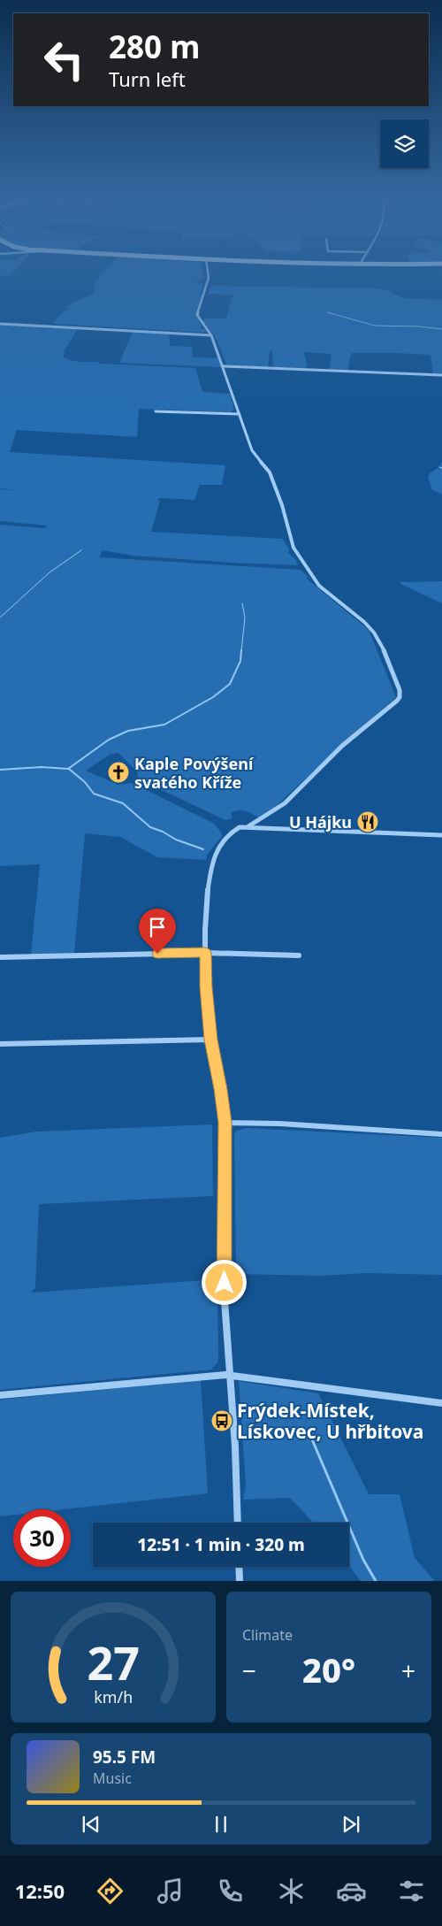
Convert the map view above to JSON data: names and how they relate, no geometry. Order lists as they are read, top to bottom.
{
  "places": {
    "church": ["Kaple Povýšení svatého Kříže"],
    "restaurant": ["U Hájku"],
    "bus stop": ["Frýdek-Místek, Lískovec, U hřbitova"]
  },
  "page": {
    "turn": ["280 m", "Turn left"],
    "limit": "30",
    "trip": "12:51 · 1 min · 320 m",
    "tile": "Climate",
    "heat": ["−", "20°", "+"],
    "song": ["95.5 FM", "Music"],
    "tabs": "12:50",
    "gauge": ["27", "km/h"]
  }
}
